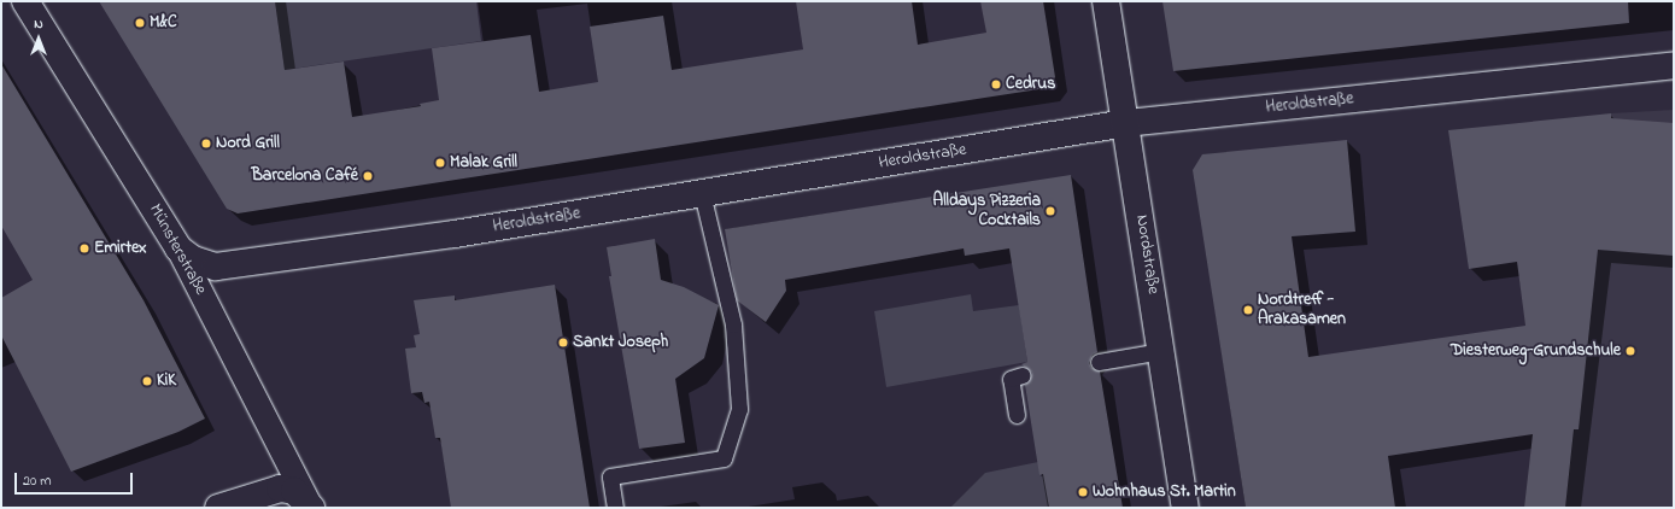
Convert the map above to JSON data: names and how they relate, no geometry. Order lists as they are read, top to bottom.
{
  "streets": {
    "street": ["Heroldstraße", "Münsterstraße", "Nordstraße"]
  },
  "crossings": [
    ["Heroldstraße", "Münsterstraße"],
    ["Heroldstraße", "Nordstraße"]
  ],
  "places": [
    "M&C",
    "Cedrus",
    "Nord Grill",
    "Malak Grill",
    "Barcelona Café",
    "Alldays Pizzeria Cocktails",
    "Emirtex",
    "Nordtreff - Arakasamen",
    "Sankt Joseph",
    "Diesterweg-Grundschule",
    "KiK",
    "Wohnhaus St. Martin"
  ],
  "scale_bar": "20 m",
  "north": "top"
}
